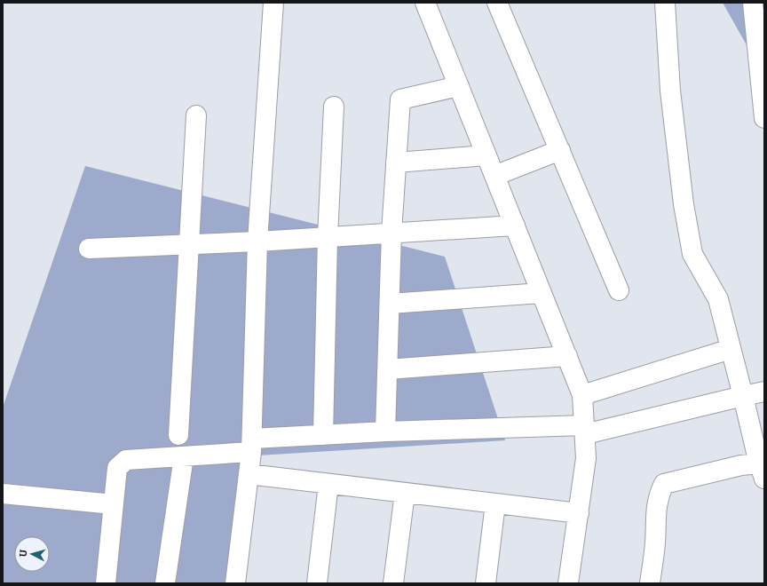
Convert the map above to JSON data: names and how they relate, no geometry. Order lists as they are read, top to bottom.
{
  "north": "left"
}
